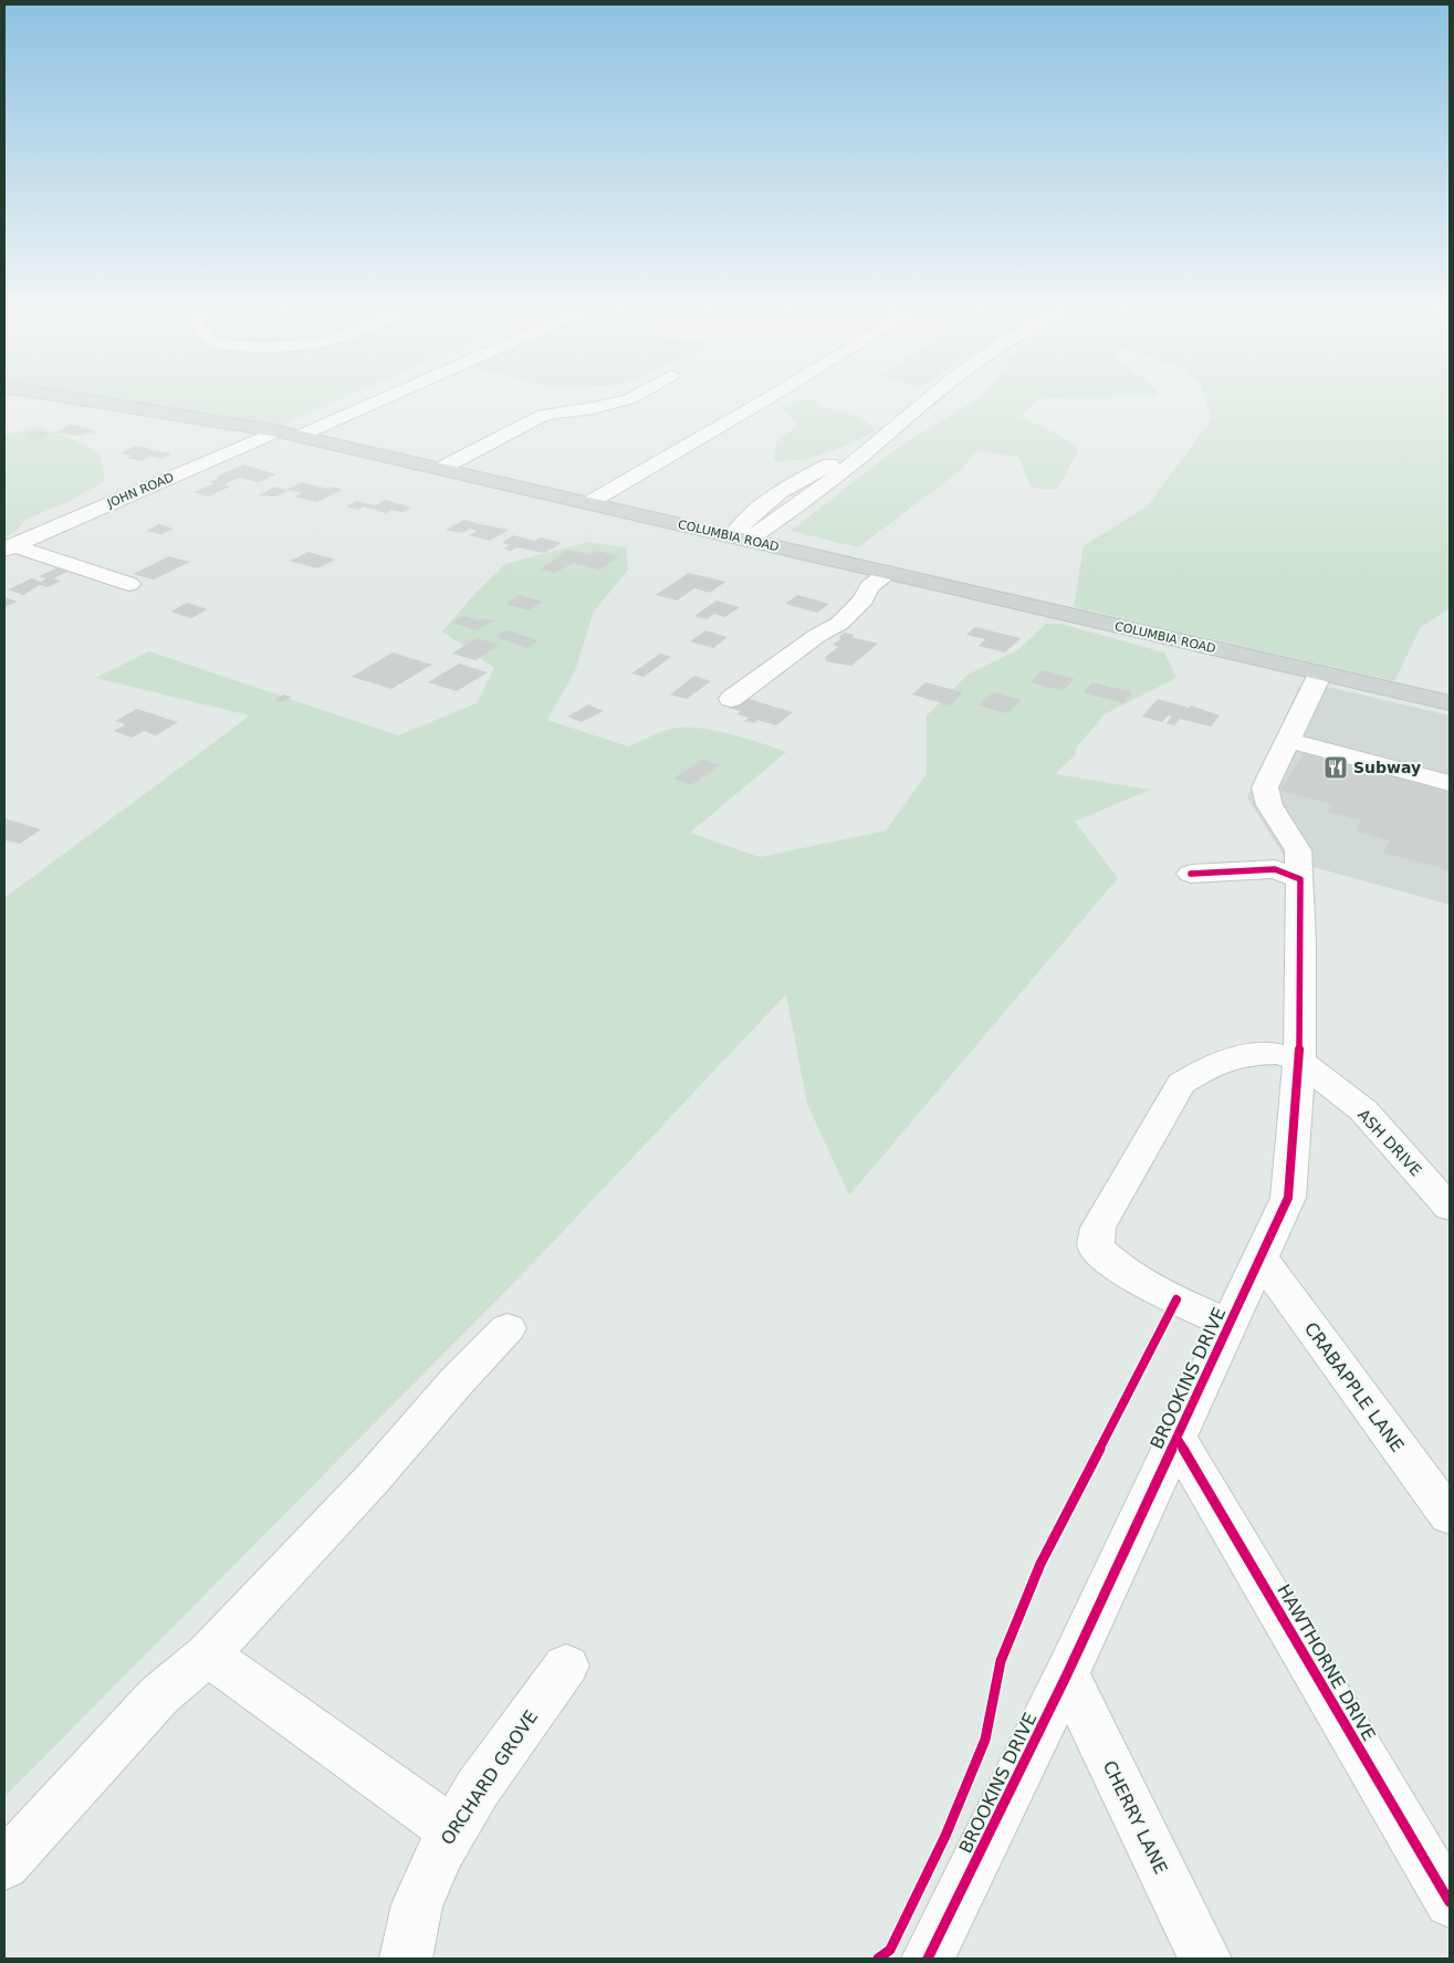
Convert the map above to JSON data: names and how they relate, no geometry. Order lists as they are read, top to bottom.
{
  "streets": {
    "main road": ["COLUMBIA ROAD"],
    "street": [
      "JOHN ROAD",
      "ASH DRIVE",
      "BROOKINS DRIVE",
      "CRABAPPLE LANE",
      "HAWTHORNE DRIVE",
      "ORCHARD GROVE",
      "CHERRY LANE"
    ]
  },
  "crossings": [
    ["JOHN ROAD", "COLUMBIA ROAD"],
    ["COLUMBIA ROAD", "BROOKINS DRIVE"],
    ["ASH DRIVE", "BROOKINS DRIVE"],
    ["BROOKINS DRIVE", "CRABAPPLE LANE"],
    ["BROOKINS DRIVE", "HAWTHORNE DRIVE"],
    ["BROOKINS DRIVE", "CHERRY LANE"]
  ],
  "places": {
    "restaurant": ["Subway"]
  }
}
